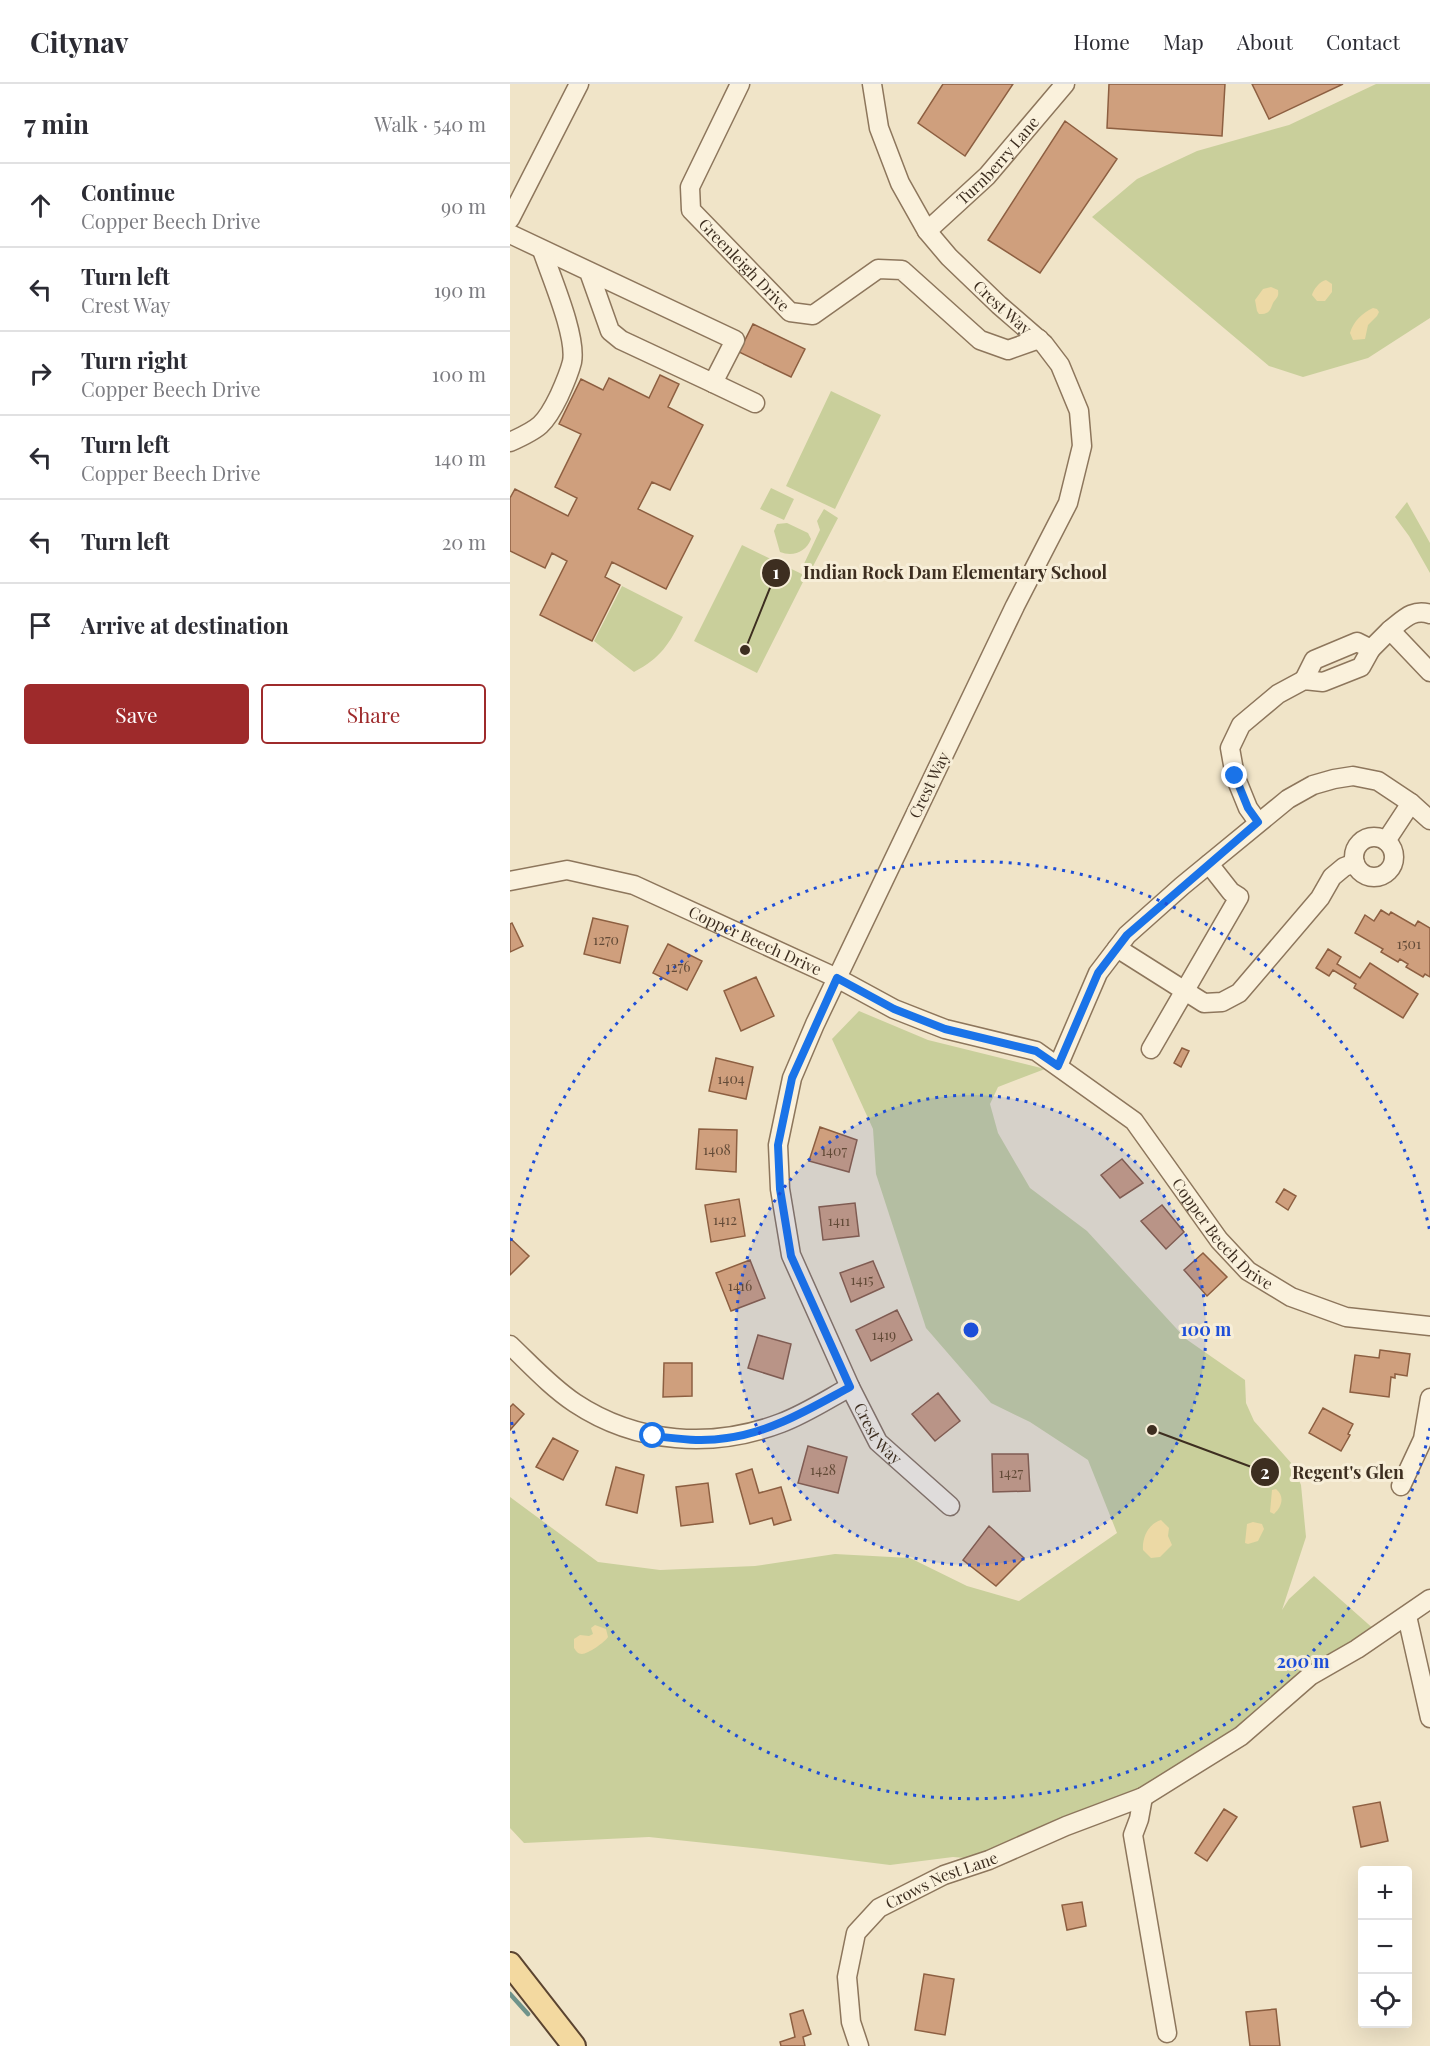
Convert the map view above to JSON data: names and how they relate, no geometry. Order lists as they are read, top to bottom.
{
  "streets": {
    "street": [
      "Turnberry Lane",
      "Greenleigh Drive",
      "Crest Way",
      "Copper Beech Drive",
      "Crows Nest Lane"
    ]
  },
  "crossings": [
    ["Turnberry Lane", "Crest Way"],
    ["Greenleigh Drive", "Crest Way"],
    ["Crest Way", "Copper Beech Drive"]
  ],
  "places": ["Indian Rock Dam Elementary School", "Regent's Glen"],
  "house_numbers": [
    "1270",
    "1501",
    "1276",
    "1404",
    "1408",
    "1407",
    "1412",
    "1411",
    "1415",
    "1416",
    "1419",
    "1428",
    "1427"
  ],
  "page": {
    "header": "Citynav",
    "nav": [
      "Home",
      "Map",
      "About",
      "Contact"
    ],
    "heading": ["7 min", "Walk · 540 m"],
    "list": [
      ["Continue", "Copper Beech Drive", "90 m"],
      ["Turn left", "Crest Way", "190 m"],
      ["Turn right", "Copper Beech Drive", "100 m"],
      ["Turn left", "Copper Beech Drive", "140 m"],
      ["Turn left", "20 m"],
      "Arrive at destination"
    ],
    "buttons": ["Save", "Share"],
    "map_buttons": ["+", "−"]
  },
  "rings": ["100 m", "200 m"]
}
